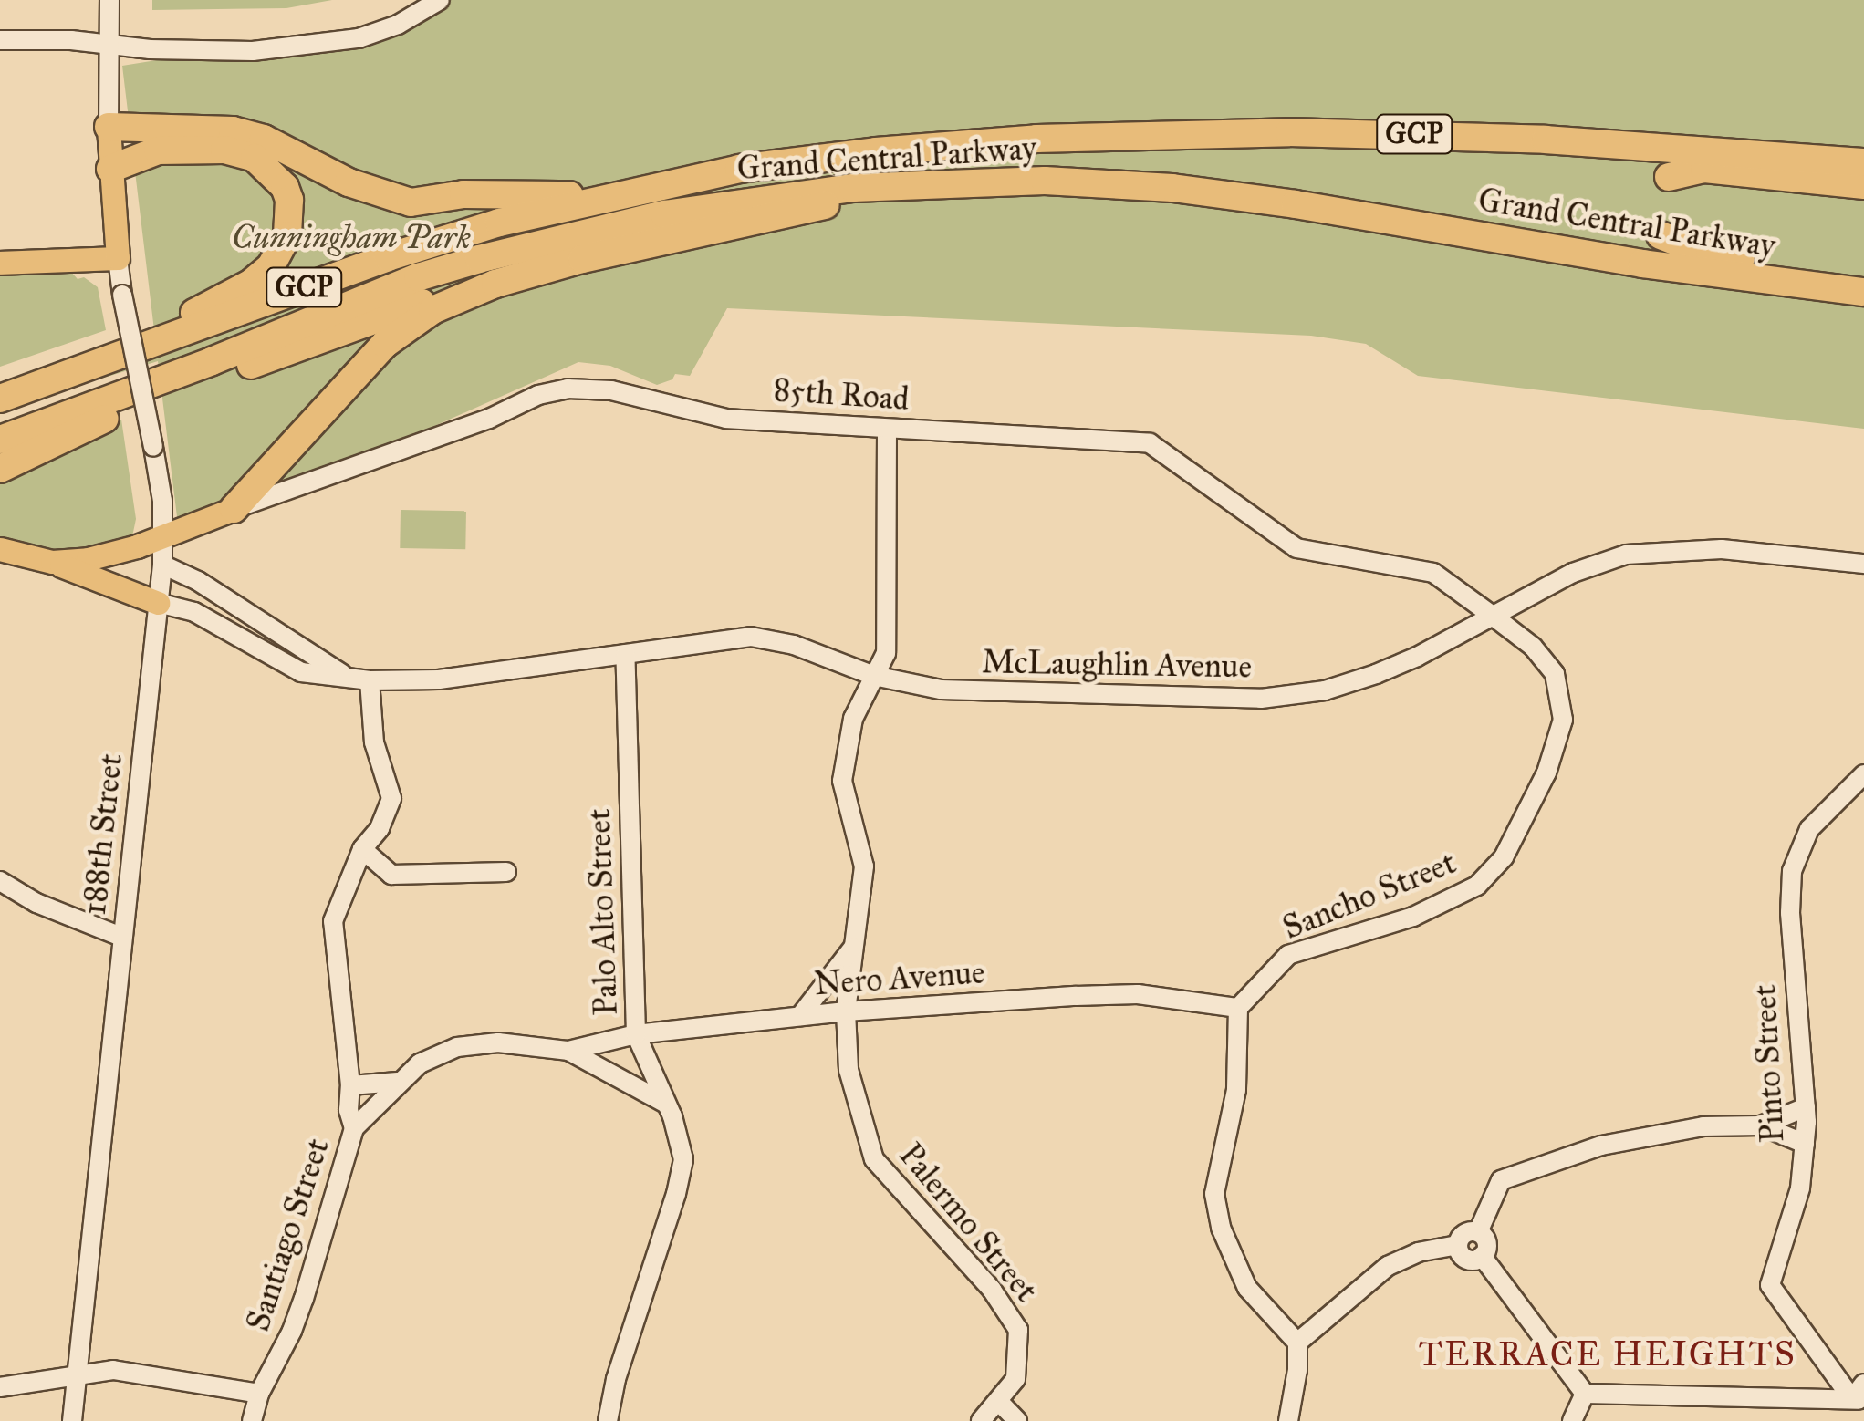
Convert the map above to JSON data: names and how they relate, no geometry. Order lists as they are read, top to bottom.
{
  "streets": {
    "highway": ["GCP", "Grand Central Parkway"],
    "main road": ["85th Road"],
    "street": [
      "McLaughlin Avenue",
      "188th Street",
      "Sancho Street",
      "Palo Alto Street",
      "Nero Avenue",
      "Pinto Street",
      "Palermo Street",
      "Santiago Street"
    ]
  },
  "crossings": [
    ["85th Road", "McLaughlin Avenue"],
    ["85th Road", "188th Street"],
    ["85th Road", "Sancho Street"],
    ["85th Road", "Palermo Street"],
    ["McLaughlin Avenue", "188th Street"],
    ["McLaughlin Avenue", "Sancho Street"],
    ["McLaughlin Avenue", "Palo Alto Street"],
    ["McLaughlin Avenue", "Palermo Street"],
    ["McLaughlin Avenue", "Santiago Street"],
    ["Sancho Street", "Nero Avenue"],
    ["Palo Alto Street", "Nero Avenue"],
    ["Nero Avenue", "Palermo Street"],
    ["Nero Avenue", "Santiago Street"]
  ],
  "districts": ["TERRACE HEIGHTS"],
  "parks": ["Cunningham Park"]
}
